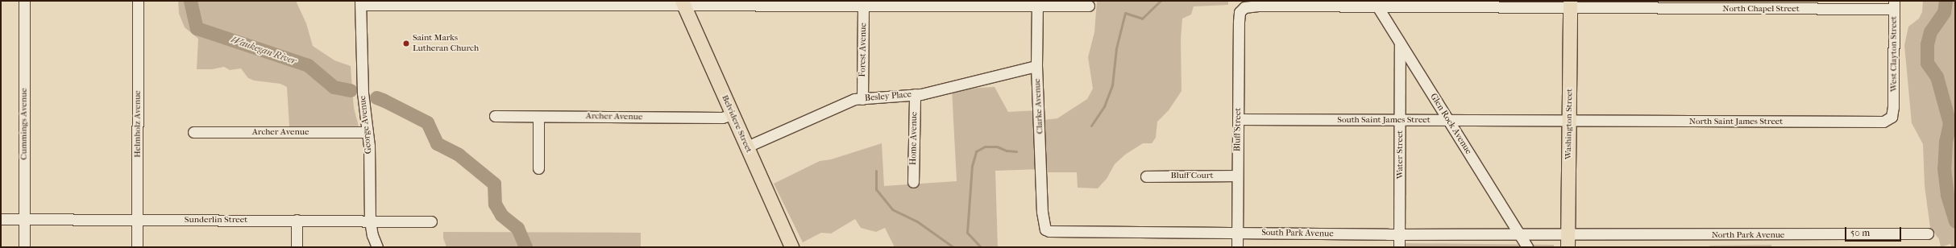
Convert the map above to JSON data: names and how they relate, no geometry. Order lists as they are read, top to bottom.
{
  "streets": {
    "main road": ["Belvidere Street", "Washington Street"],
    "street": [
      "North Chapel Street",
      "Forest Avenue",
      "West Clayton Street",
      "Besley Place",
      "Clarke Avenue",
      "Archer Avenue",
      "South Saint James Street",
      "North Saint James Street",
      "Cummings Avenue",
      "Helmholz Avenue",
      "Glen Rock Avenue",
      "George Avenue",
      "Bluff Street",
      "Home Avenue",
      "Water Street",
      "Bluff Court",
      "Sunderlin Street",
      "South Park Avenue",
      "North Park Avenue"
    ]
  },
  "crossings": [
    ["North Chapel Street", "West Clayton Street"],
    ["North Chapel Street", "Glen Rock Avenue"],
    ["North Chapel Street", "Washington Street"],
    ["North Chapel Street", "Bluff Street"],
    ["Forest Avenue", "Besley Place"],
    ["West Clayton Street", "North Saint James Street"],
    ["Besley Place", "Clarke Avenue"],
    ["Besley Place", "Belvidere Street"],
    ["Besley Place", "Home Avenue"],
    ["Clarke Avenue", "South Park Avenue"],
    ["Archer Avenue", "Belvidere Street"],
    ["Archer Avenue", "George Avenue"],
    ["South Saint James Street", "North Saint James Street"],
    ["South Saint James Street", "Glen Rock Avenue"],
    ["South Saint James Street", "Washington Street"],
    ["South Saint James Street", "Bluff Street"],
    ["South Saint James Street", "Water Street"],
    ["North Saint James Street", "Washington Street"],
    ["Cummings Avenue", "Sunderlin Street"],
    ["Helmholz Avenue", "Sunderlin Street"],
    ["Glen Rock Avenue", "Water Street"],
    ["Glen Rock Avenue", "South Park Avenue"],
    ["Washington Street", "South Park Avenue"],
    ["Washington Street", "North Park Avenue"],
    ["George Avenue", "Sunderlin Street"],
    ["Bluff Street", "Bluff Court"],
    ["Bluff Street", "South Park Avenue"],
    ["Water Street", "South Park Avenue"],
    ["South Park Avenue", "North Park Avenue"]
  ],
  "water": ["Waukegan River"],
  "places": ["Saint Marks Lutheran Church"],
  "scale_bar": "50 m"
}
